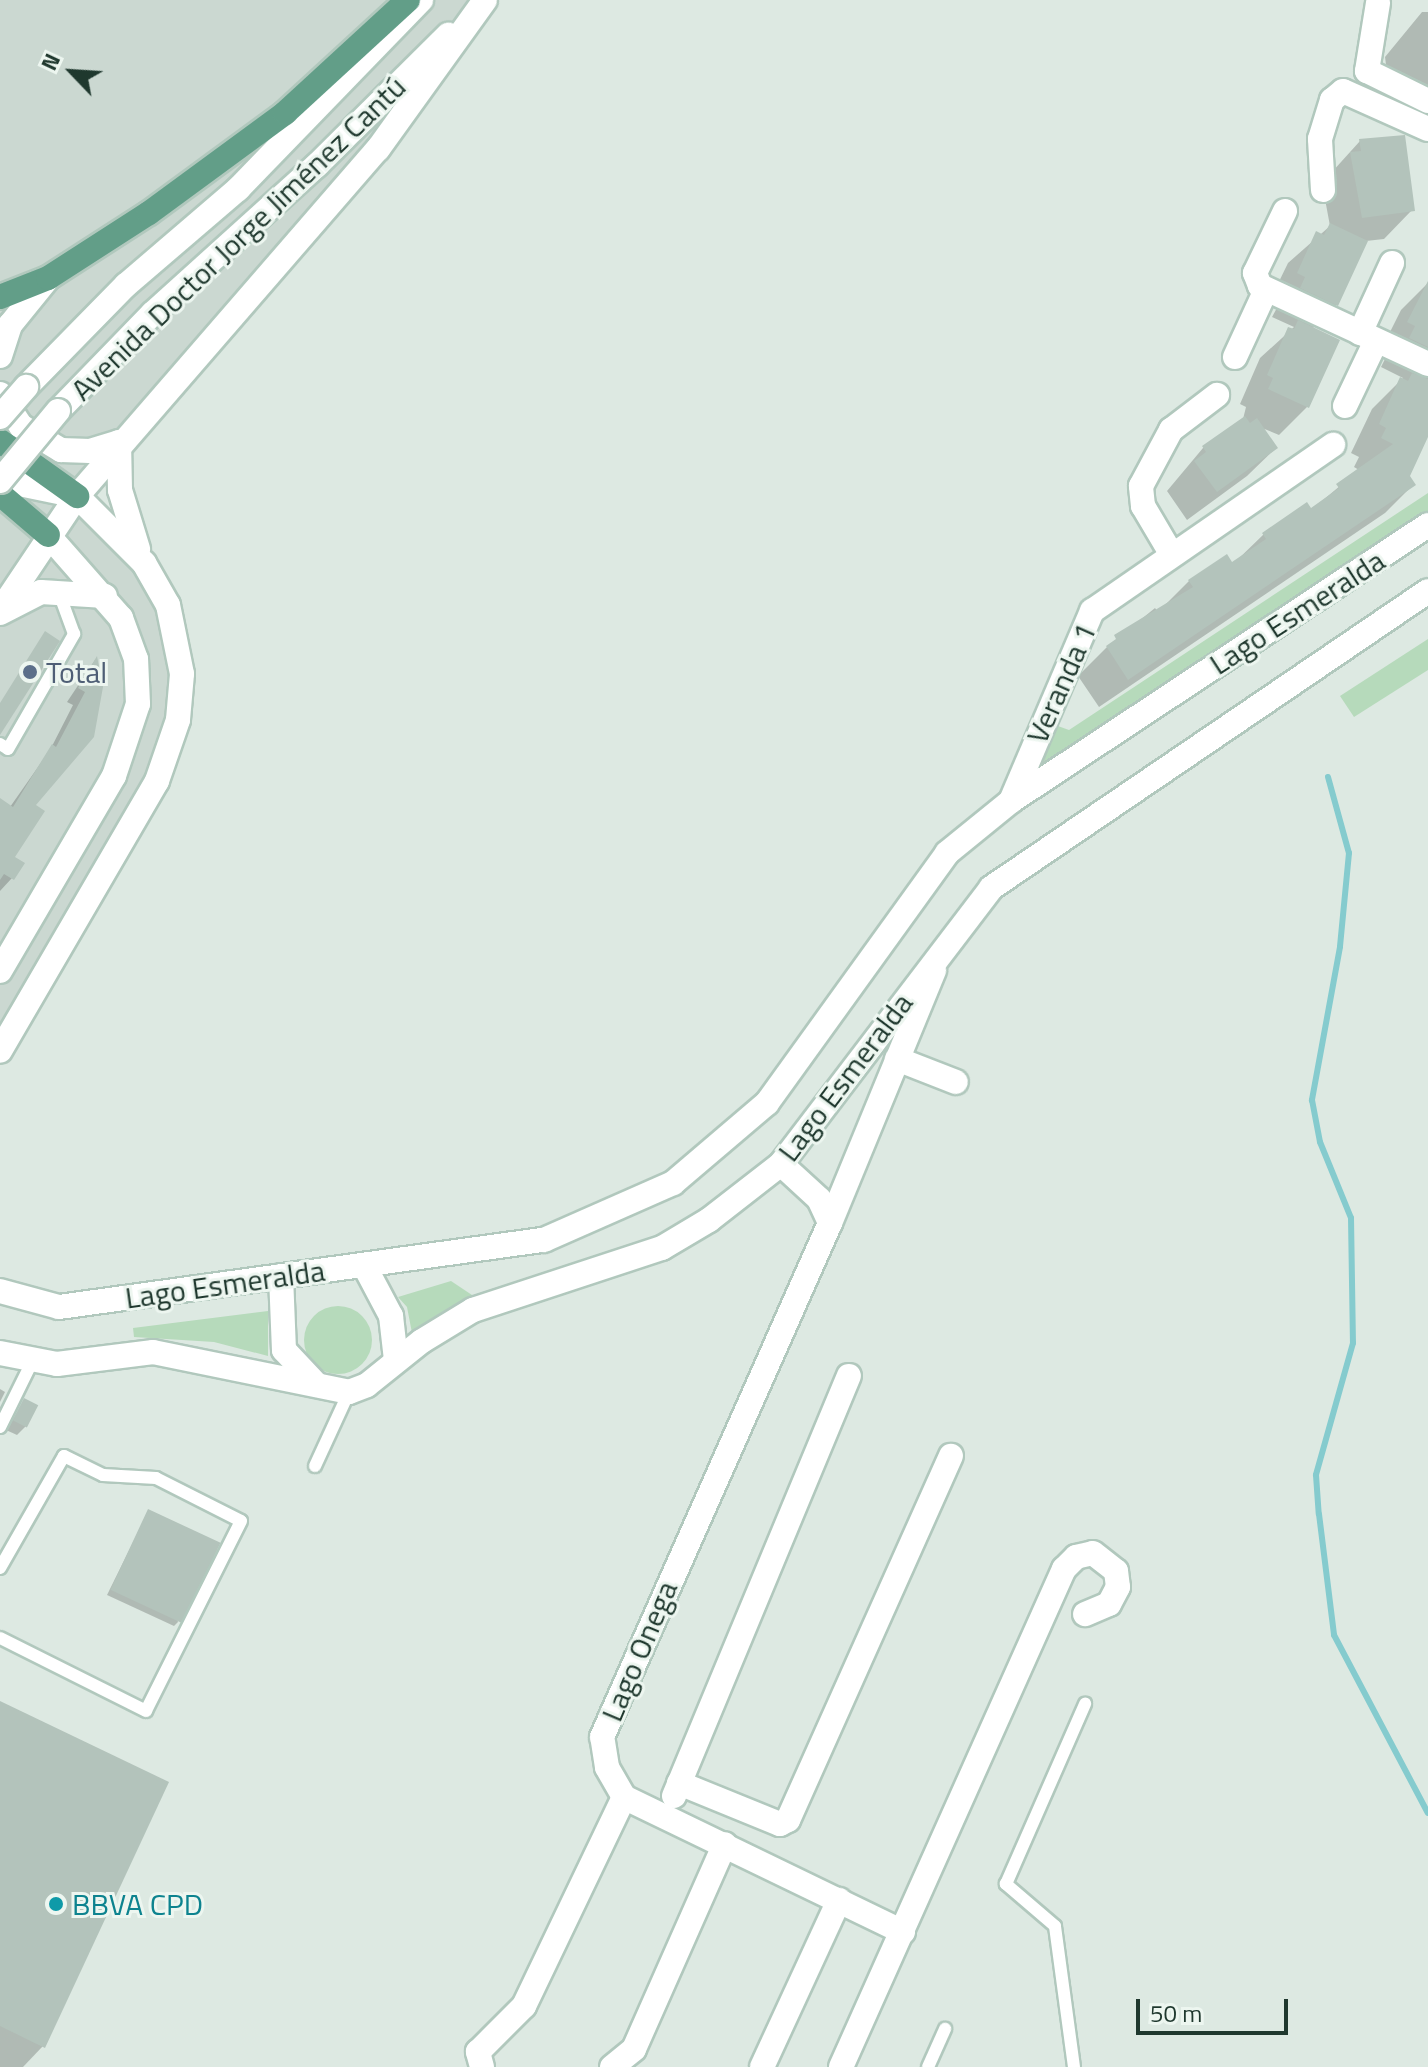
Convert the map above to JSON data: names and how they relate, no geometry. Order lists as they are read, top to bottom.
{
  "streets": {
    "street": [
      "Avenida Doctor Jorge Jiménez Cantú",
      "Lago Esmeralda",
      "Veranda 1",
      "Lago Onega"
    ]
  },
  "crossings": [
    ["Lago Esmeralda", "Veranda 1"],
    ["Lago Esmeralda", "Lago Onega"]
  ],
  "places": ["Total", "BBVA CPD"],
  "scale_bar": "50 m",
  "north": "top left"
}
